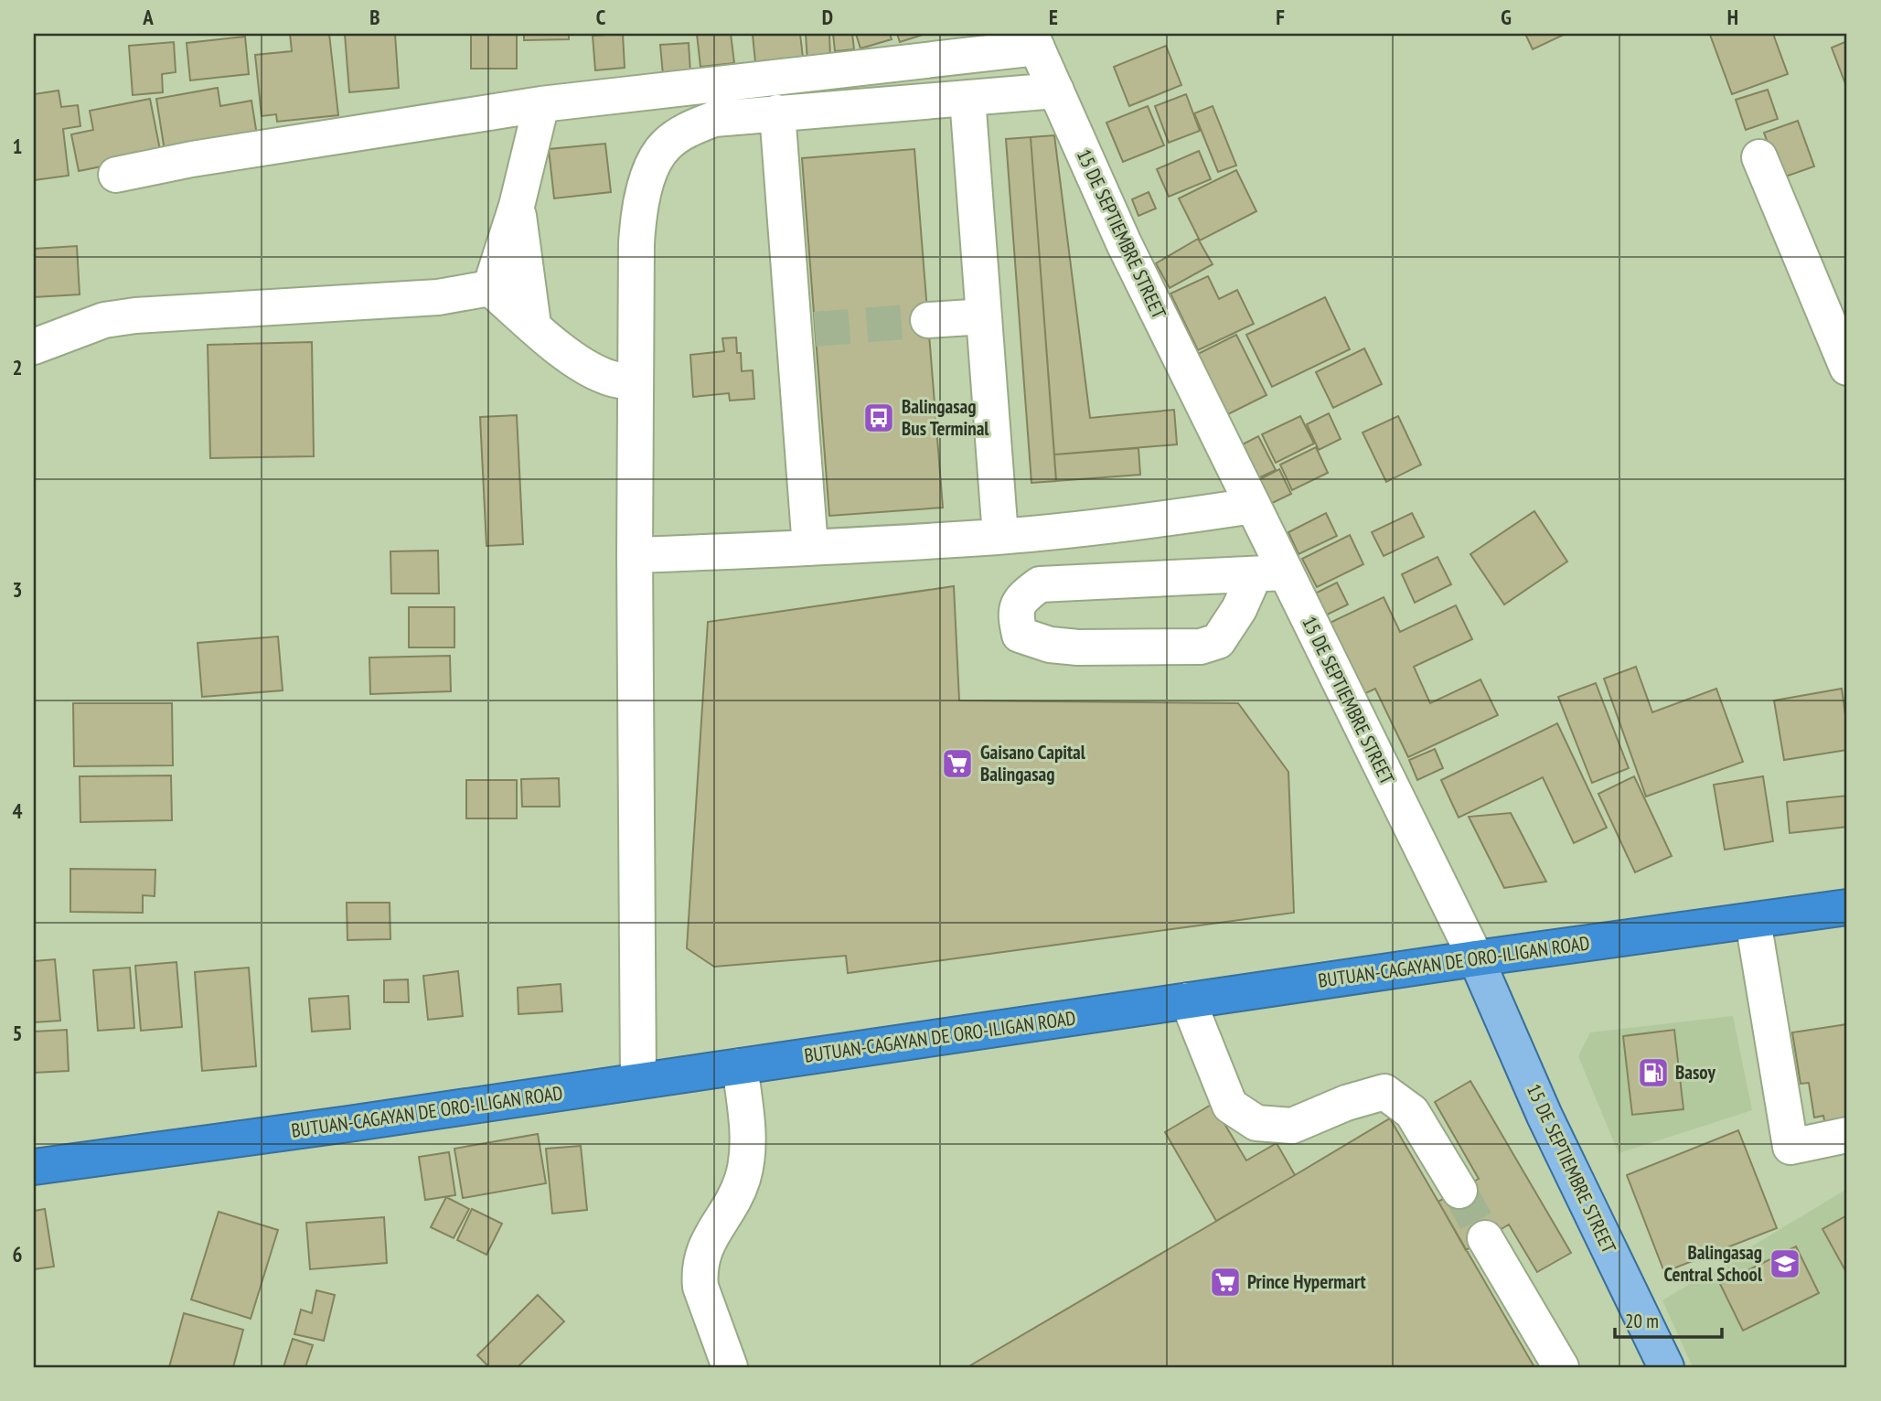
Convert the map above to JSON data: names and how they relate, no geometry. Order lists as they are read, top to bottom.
{
  "streets": {
    "highway": ["BUTUAN-CAGAYAN DE ORO-ILIGAN ROAD"],
    "main road": ["15 DE SEPTIEMBRE STREET"]
  },
  "crossings": [
    ["15 DE SEPTIEMBRE STREET", "BUTUAN-CAGAYAN DE ORO-ILIGAN ROAD"]
  ],
  "places": {
    "bus stop": ["Balingasag Bus Terminal"],
    "supermarket": ["Gaisano Capital Balingasag", "Prince Hypermart"],
    "fuel station": ["Basoy"],
    "school or university": ["Balingasag Central School"]
  },
  "scale_bar": "20 m",
  "grid": {
    "columns": [
      "A",
      "B",
      "C",
      "D",
      "E",
      "F",
      "G",
      "H"
    ],
    "rows": [
      "1",
      "2",
      "3",
      "4",
      "5",
      "6"
    ]
  }
}
